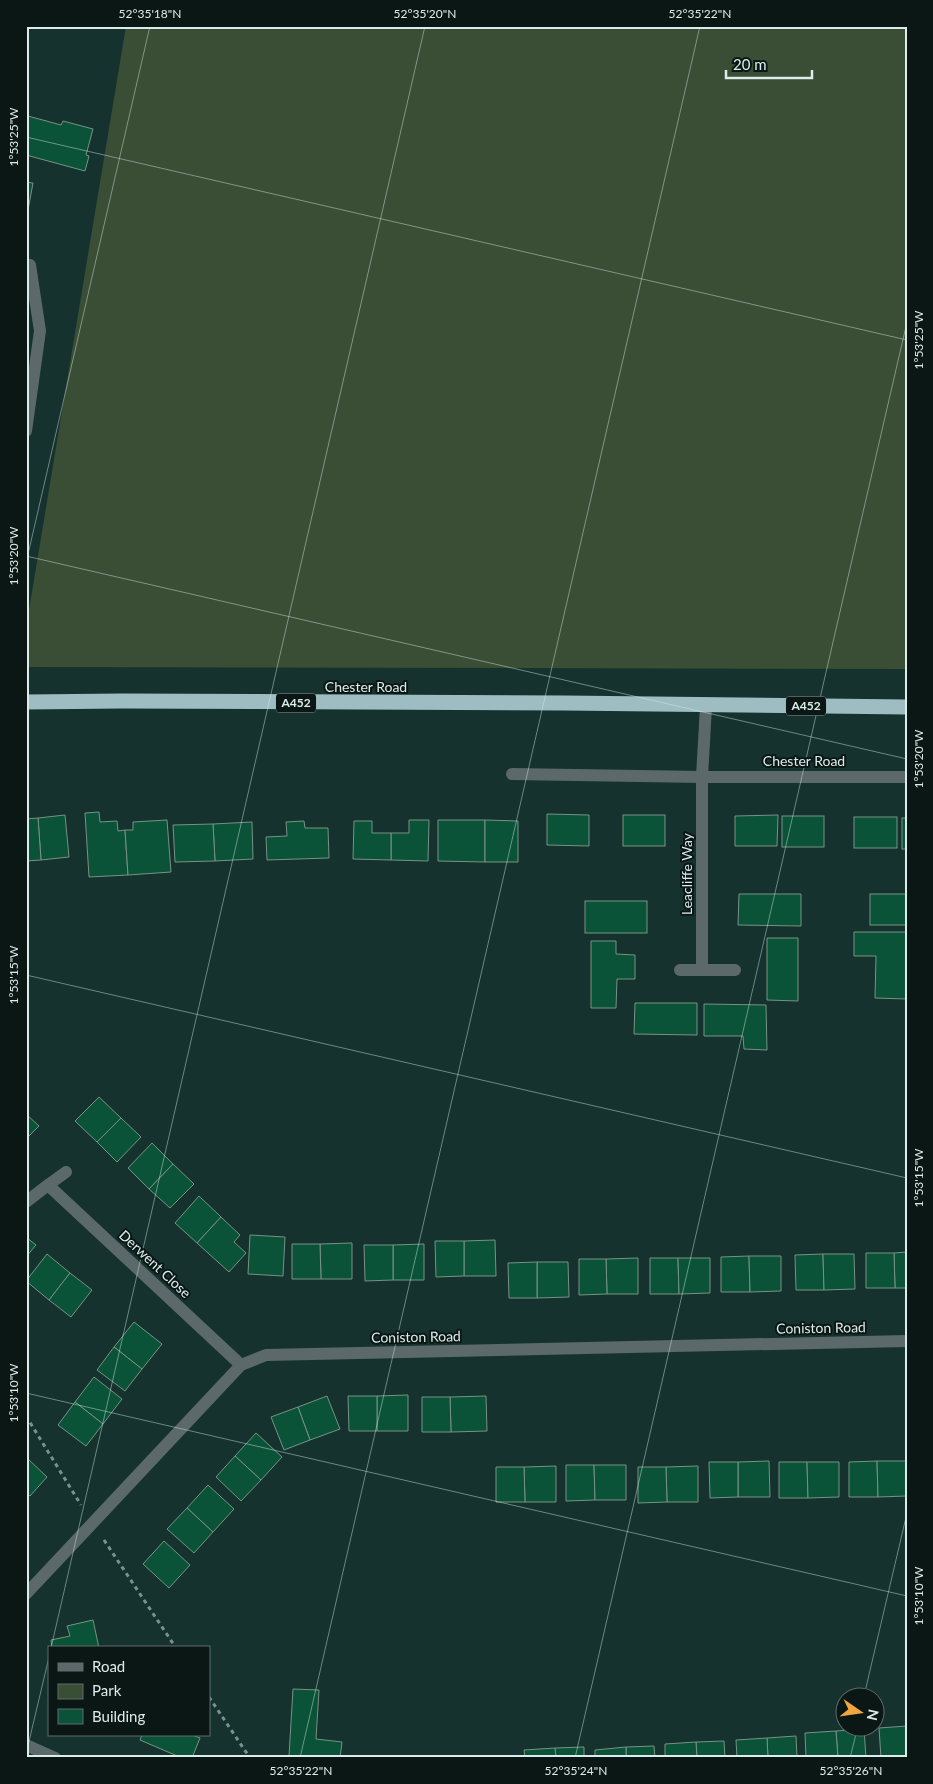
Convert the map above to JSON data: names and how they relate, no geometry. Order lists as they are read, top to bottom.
{
  "streets": {
    "highway": ["Chester Road", "A452"],
    "street": ["Leacliffe Way", "Derwent Close", "Coniston Road"]
  },
  "crossings": [
    ["Chester Road", "Leacliffe Way"],
    ["Derwent Close", "Coniston Road"]
  ],
  "legend": ["Road", "Park", "Building"],
  "scale_bar": "20 m",
  "north": "right",
  "coordinates": [
    "52°35'18\"N",
    "52°35'20\"N",
    "52°35'22\"N",
    "1°53'25\"W",
    "1°53'20\"W",
    "1°53'15\"W",
    "1°53'10\"W",
    "52°35'24\"N",
    "52°35'26\"N"
  ]
}
